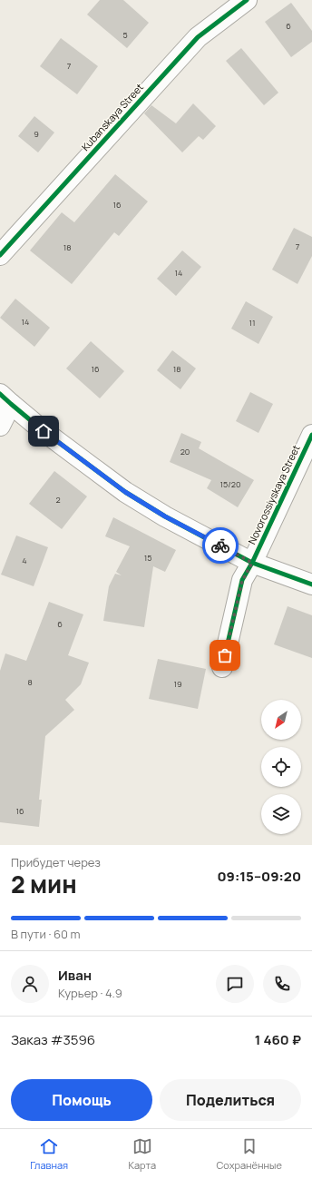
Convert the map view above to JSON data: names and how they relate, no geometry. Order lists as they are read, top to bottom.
{
  "streets": {
    "street": ["Kubanskaya Street", "Novorossiyskaya Street"]
  },
  "house_numbers": [
    "6",
    "5",
    "7",
    "9",
    "16",
    "7",
    "18",
    "14",
    "14",
    "11",
    "16",
    "18",
    "20",
    "15/20",
    "2",
    "15",
    "4",
    "6",
    "8",
    "19",
    "16"
  ],
  "north": "bottom left",
  "page": {
    "heading": ["2 мин", "Прибудет через", "09:15–09:20"],
    "panel": [
      "Иван",
      "Курьер · 4.9",
      "Заказ #3596",
      "1 460 ₽"
    ],
    "bar": "В пути · 60 m",
    "buttons": ["Помощь", "Поделиться"],
    "tabs": ["Главная", "Карта", "Сохранённые"]
  }
}
